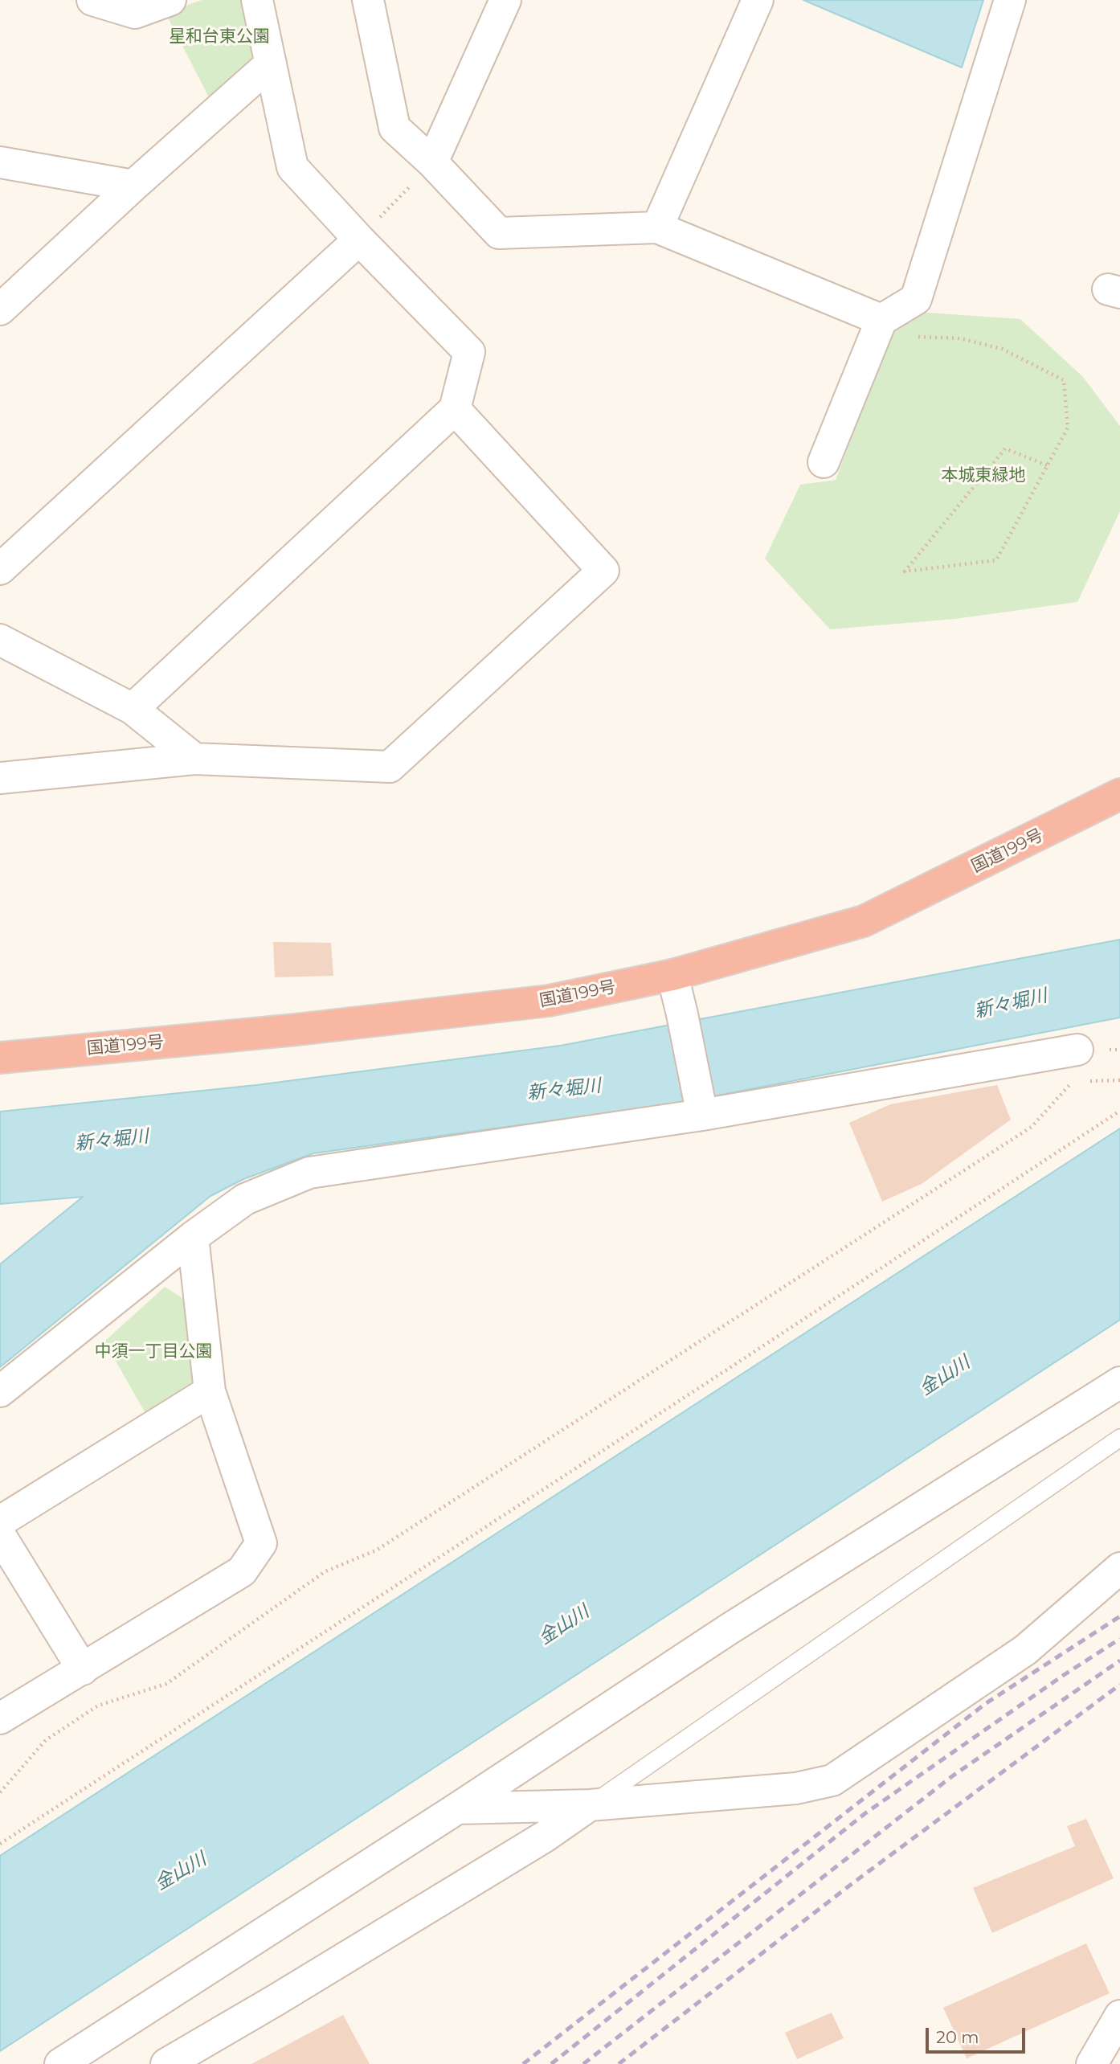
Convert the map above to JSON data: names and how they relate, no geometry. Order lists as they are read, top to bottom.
{
  "streets": {
    "highway": ["国道199号"]
  },
  "water": ["新々堀川", "金山川"],
  "parks": ["星和台東公園", "本城東緑地", "中須一丁目公園"],
  "scale_bar": "20 m"
}
